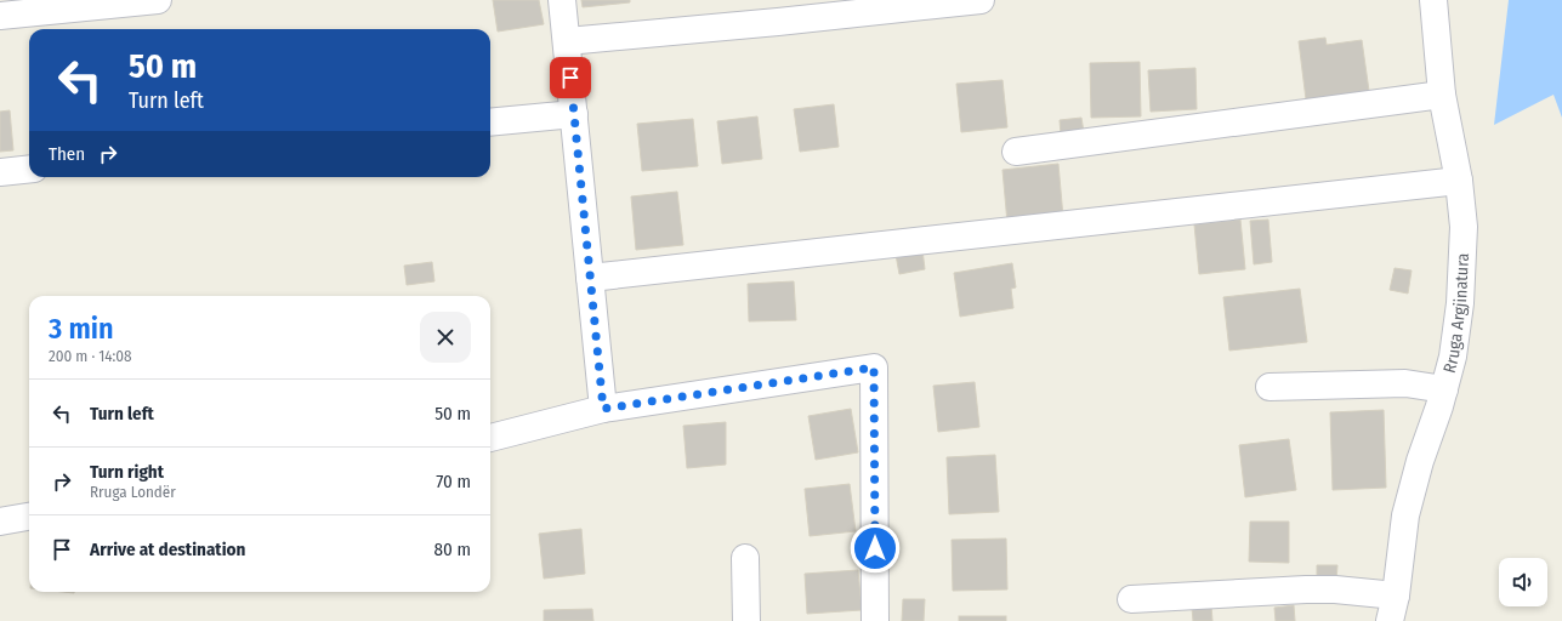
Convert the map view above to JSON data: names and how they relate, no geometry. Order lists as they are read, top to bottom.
{
  "streets": {
    "street": ["Rruga Argjinatura"]
  },
  "page": {
    "turn": ["50 m", "Turn left"],
    "then": "Then",
    "heading": ["3 min", "200 m · 14:08"],
    "list": [
      {
        "name": "Turn left",
        "value": "50 m"
      },
      {
        "name": "Turn right",
        "note": "Rruga Londër",
        "value": "70 m"
      },
      {
        "name": "Arrive at destination",
        "value": "80 m"
      }
    ]
  }
}
